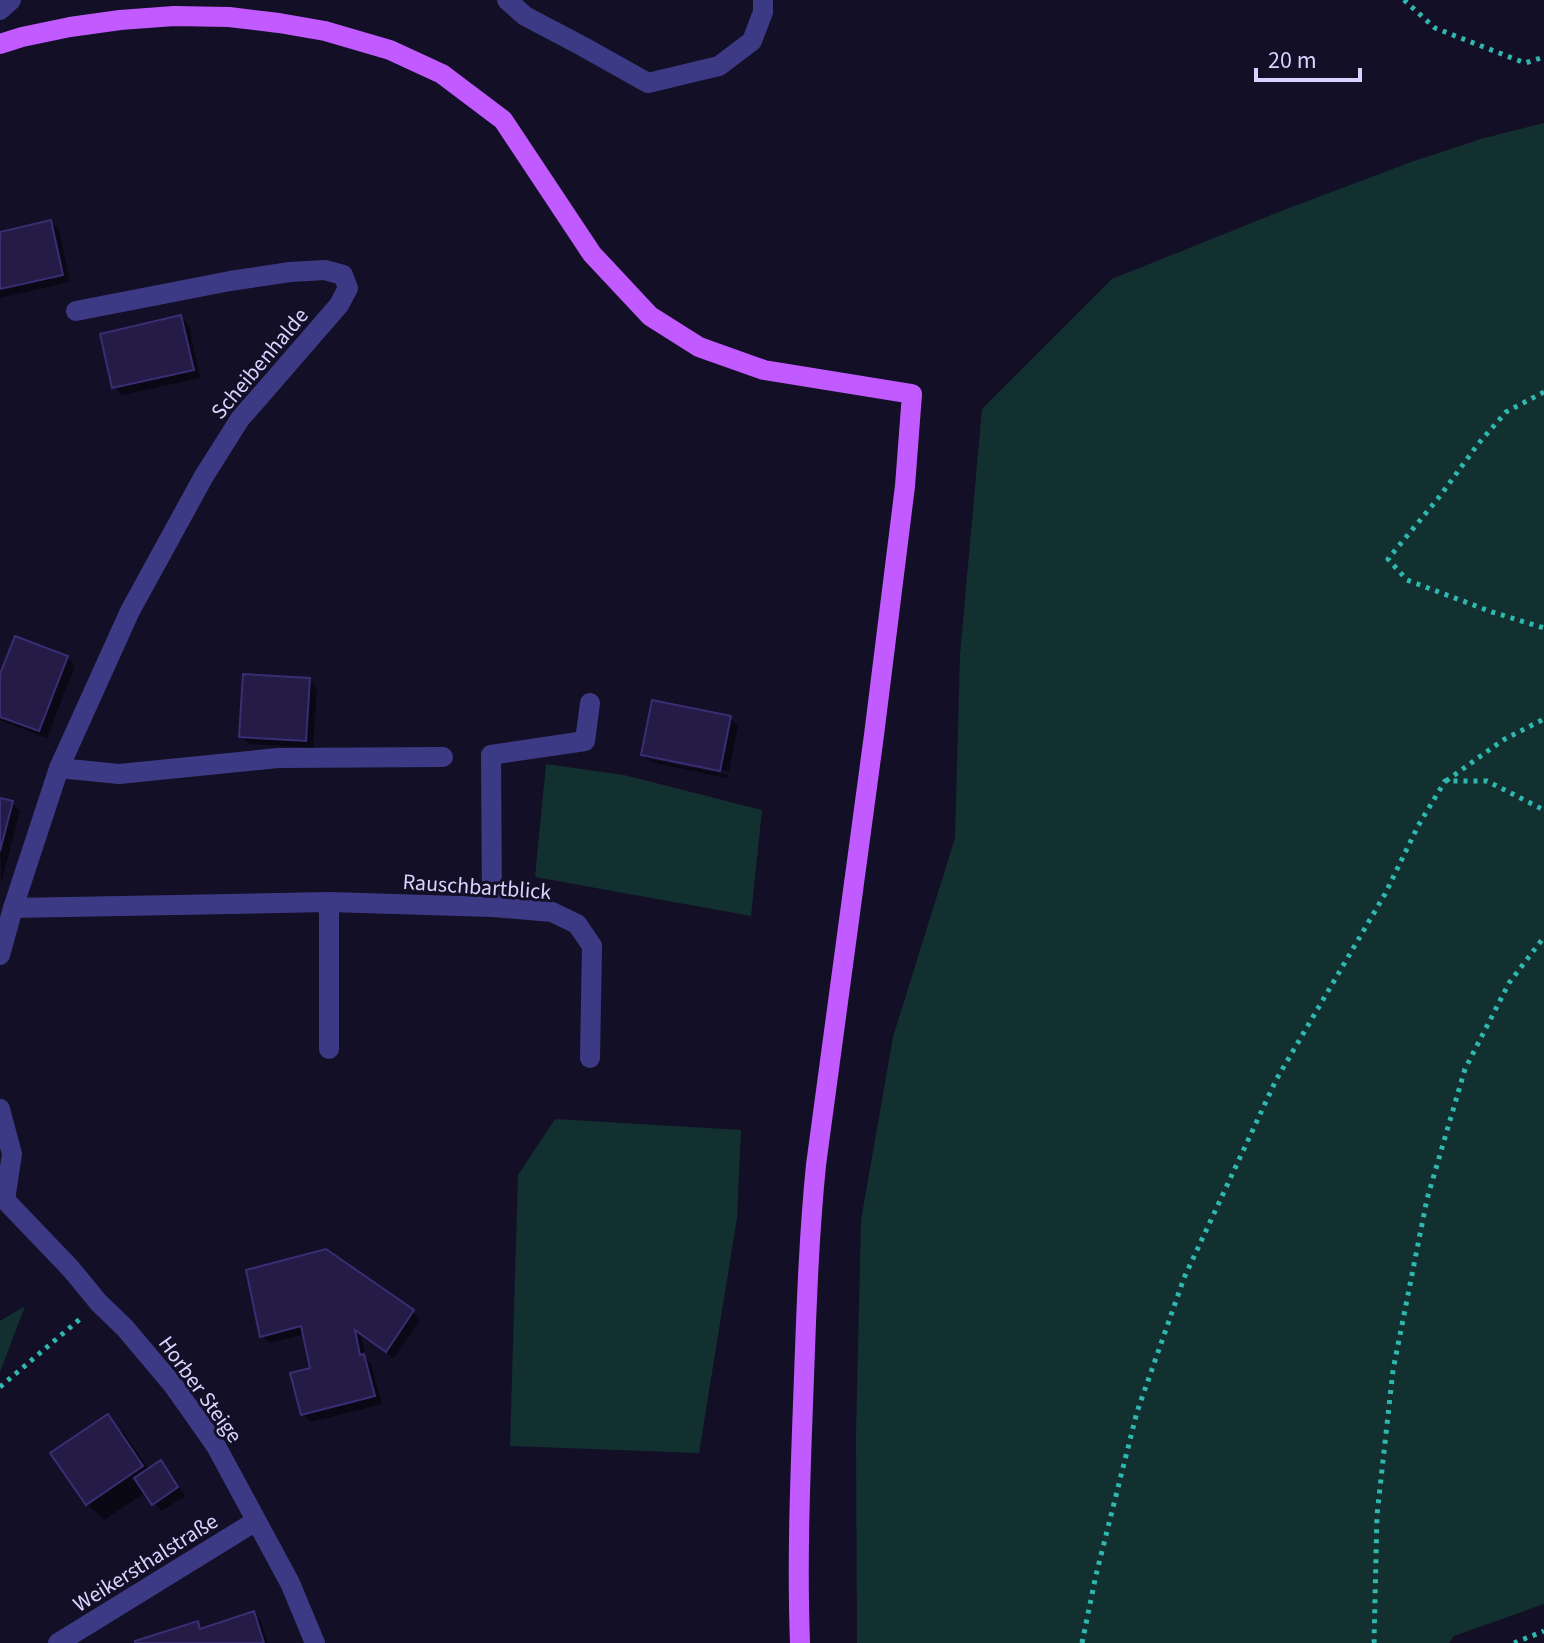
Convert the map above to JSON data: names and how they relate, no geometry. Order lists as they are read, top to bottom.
{
  "streets": {
    "street": [
      "Scheibenhalde",
      "Rauschbartblick",
      "Horber Steige",
      "Weikersthalstraße"
    ]
  },
  "crossings": [
    ["Scheibenhalde", "Rauschbartblick"],
    ["Horber Steige", "Weikersthalstraße"]
  ],
  "scale_bar": "20 m"
}
